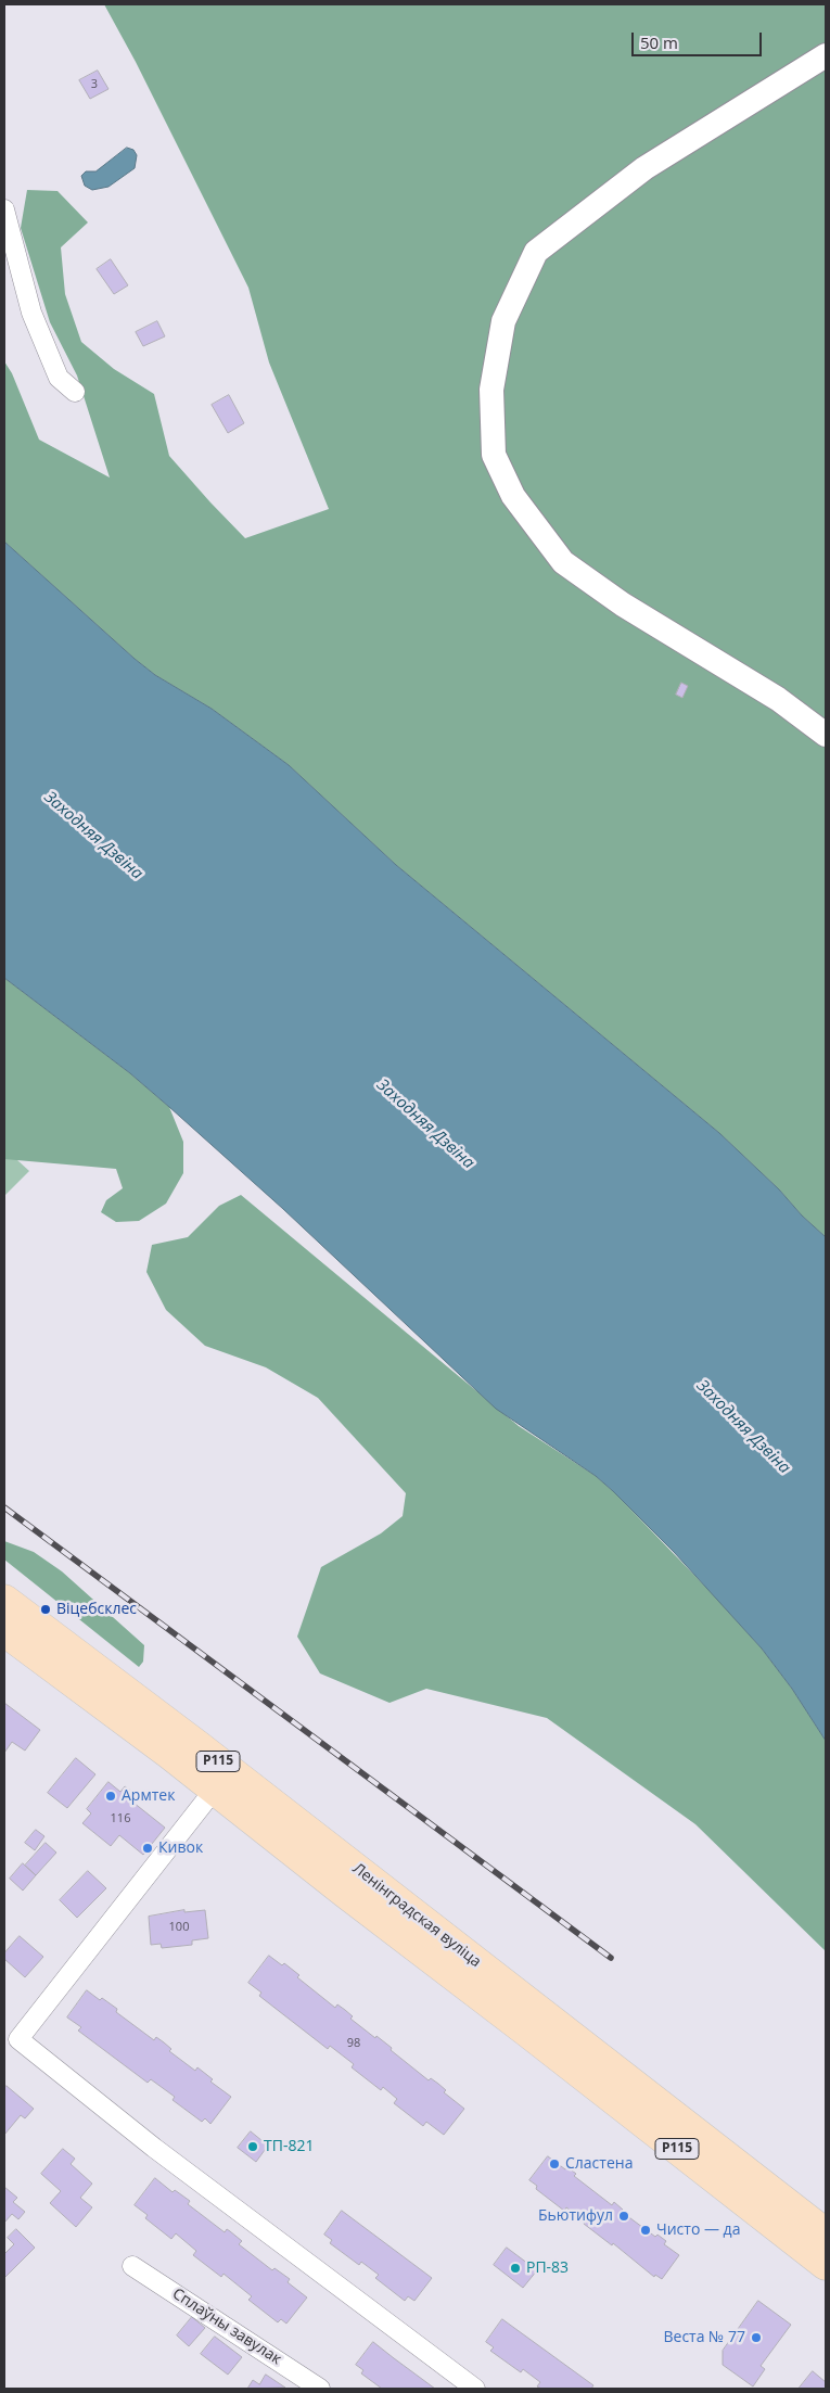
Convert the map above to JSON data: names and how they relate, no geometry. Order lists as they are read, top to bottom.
{
  "streets": {
    "main road": ["Р115", "Ленінградская вуліца"],
    "street": ["Сплаўны завулак"]
  },
  "water": ["Заходняя Дзвіна"],
  "places": [
    "Віцебсклес",
    "Армтек",
    "Кивок",
    "ТП-821",
    "Сластена",
    "Бьютифул",
    "Чисто — да",
    "РП-83",
    "Веста № 77"
  ],
  "house_numbers": [
    "3",
    "116",
    "100",
    "98"
  ],
  "scale_bar": "50 m"
}
